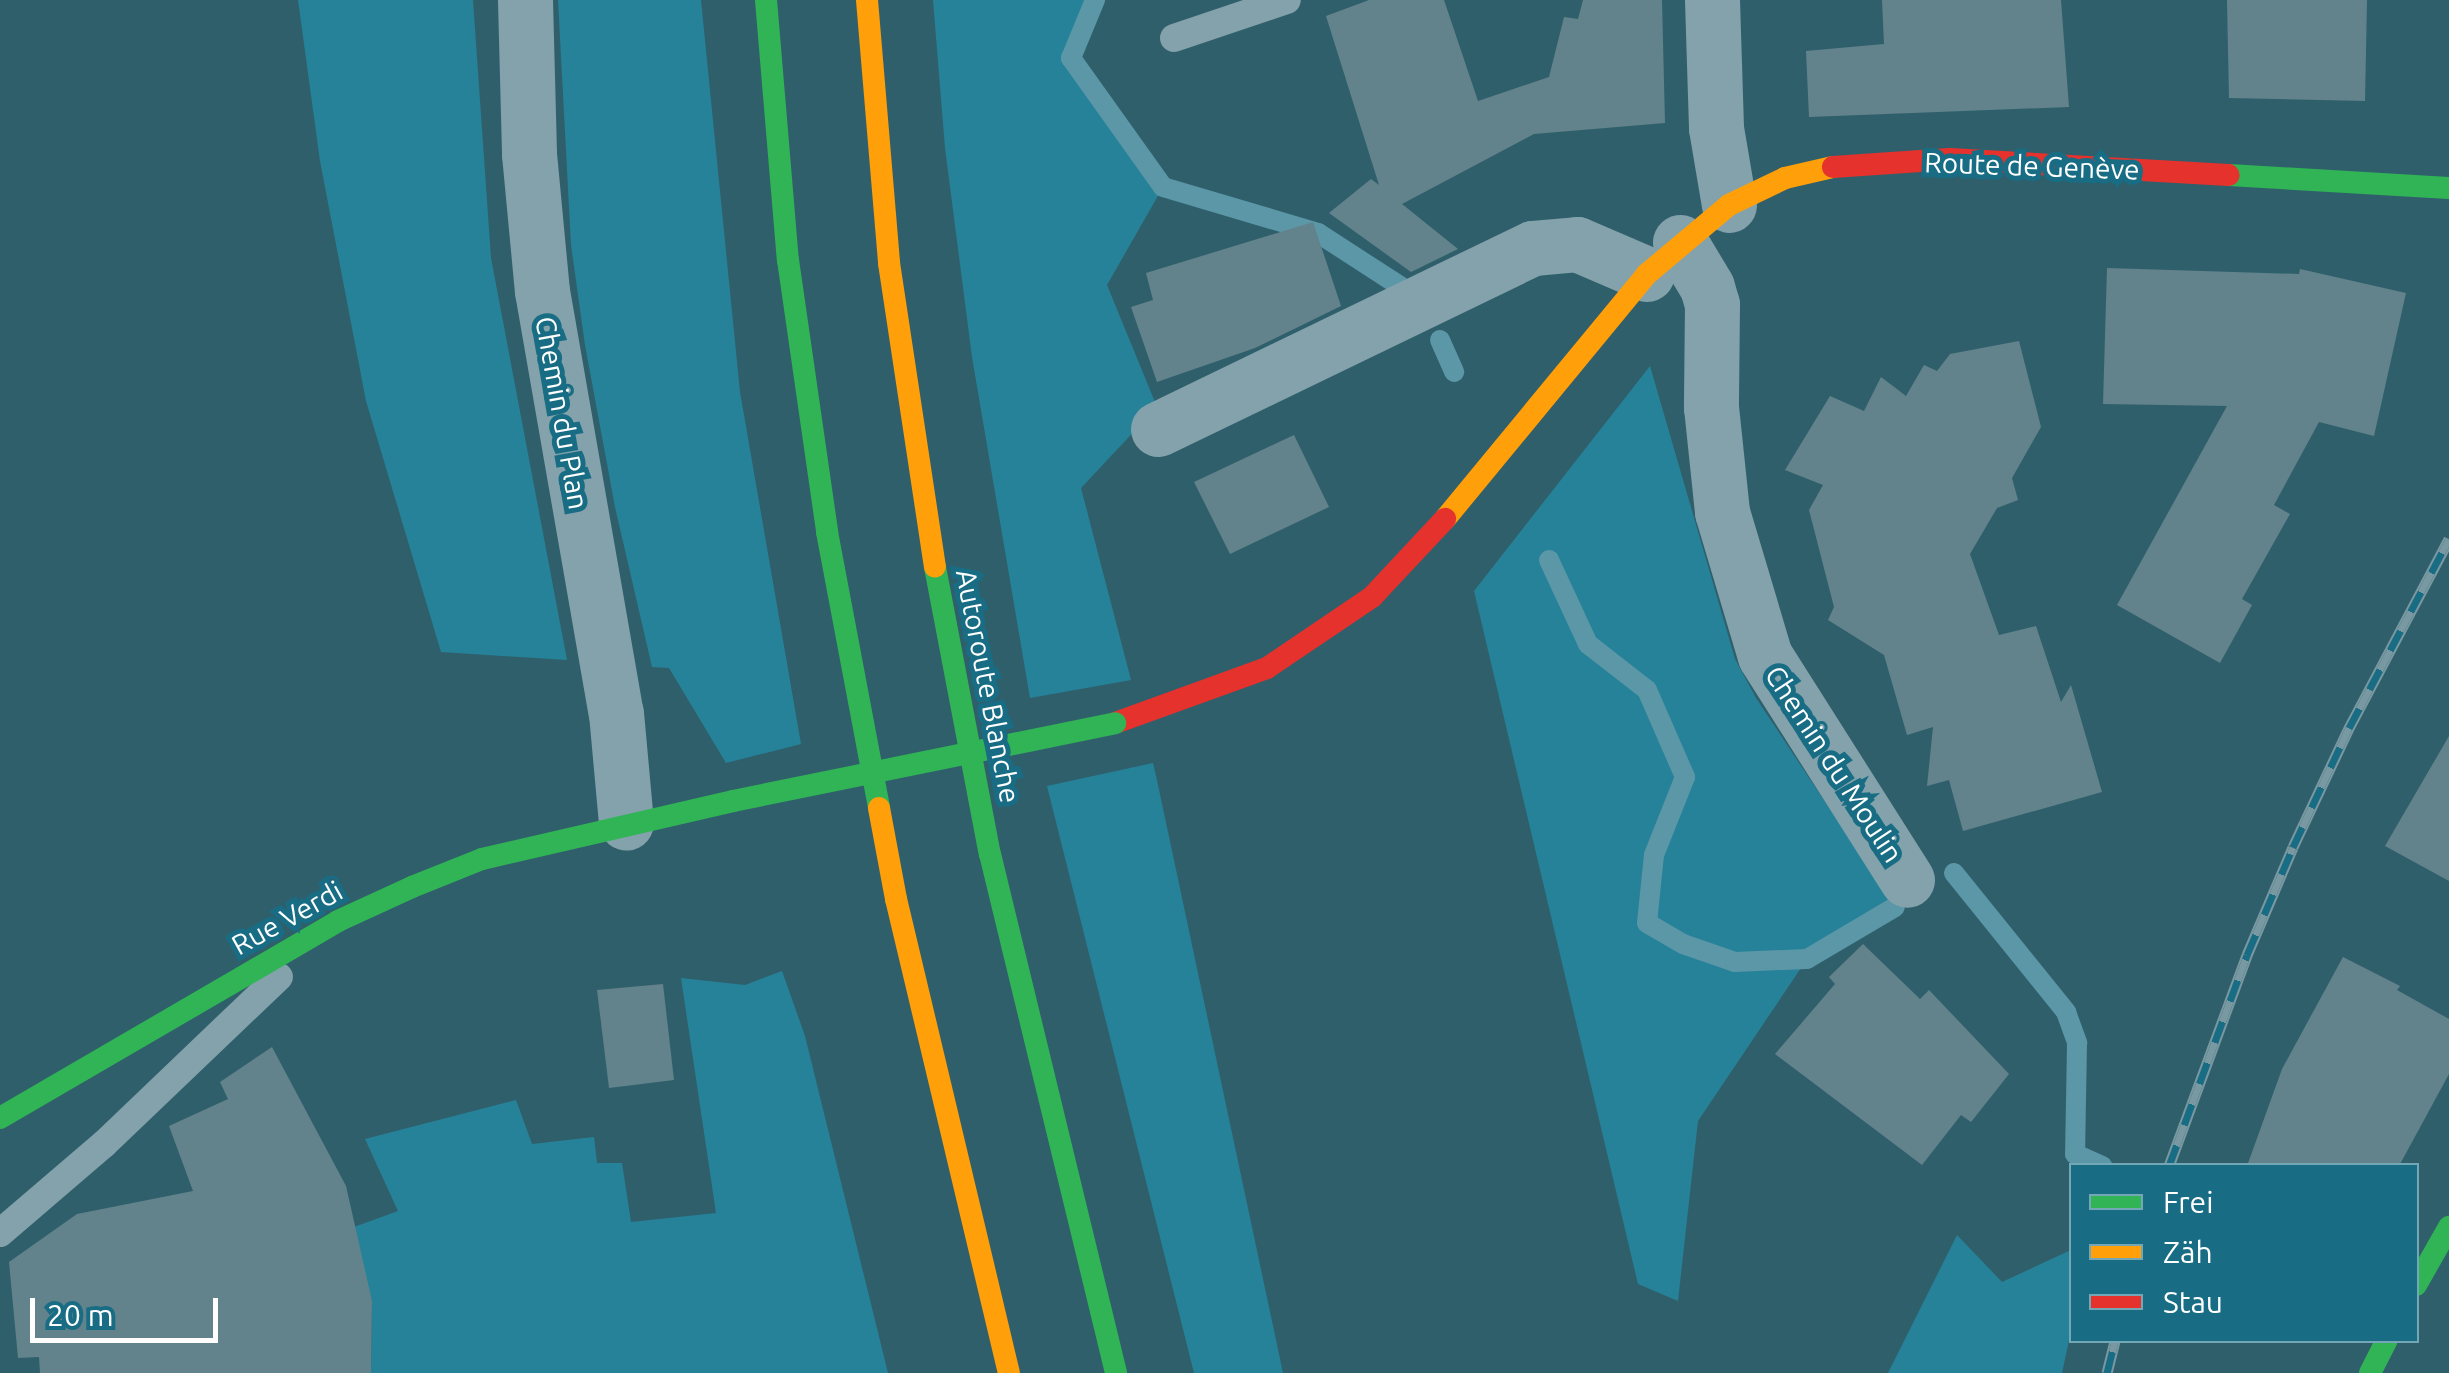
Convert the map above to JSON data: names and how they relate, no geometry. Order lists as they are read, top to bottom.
{
  "streets": {
    "main road": ["Route de Genève", "Autoroute Blanche", "Rue Verdi"],
    "street": ["Chemin du Plan", "Chemin du Moulin"]
  },
  "crossings": [
    ["Route de Genève", "Chemin du Moulin"],
    ["Route de Genève", "Rue Verdi"],
    ["Chemin du Plan", "Rue Verdi"]
  ],
  "legend": ["Frei", "Zäh", "Stau"],
  "scale_bar": "20 m"
}
